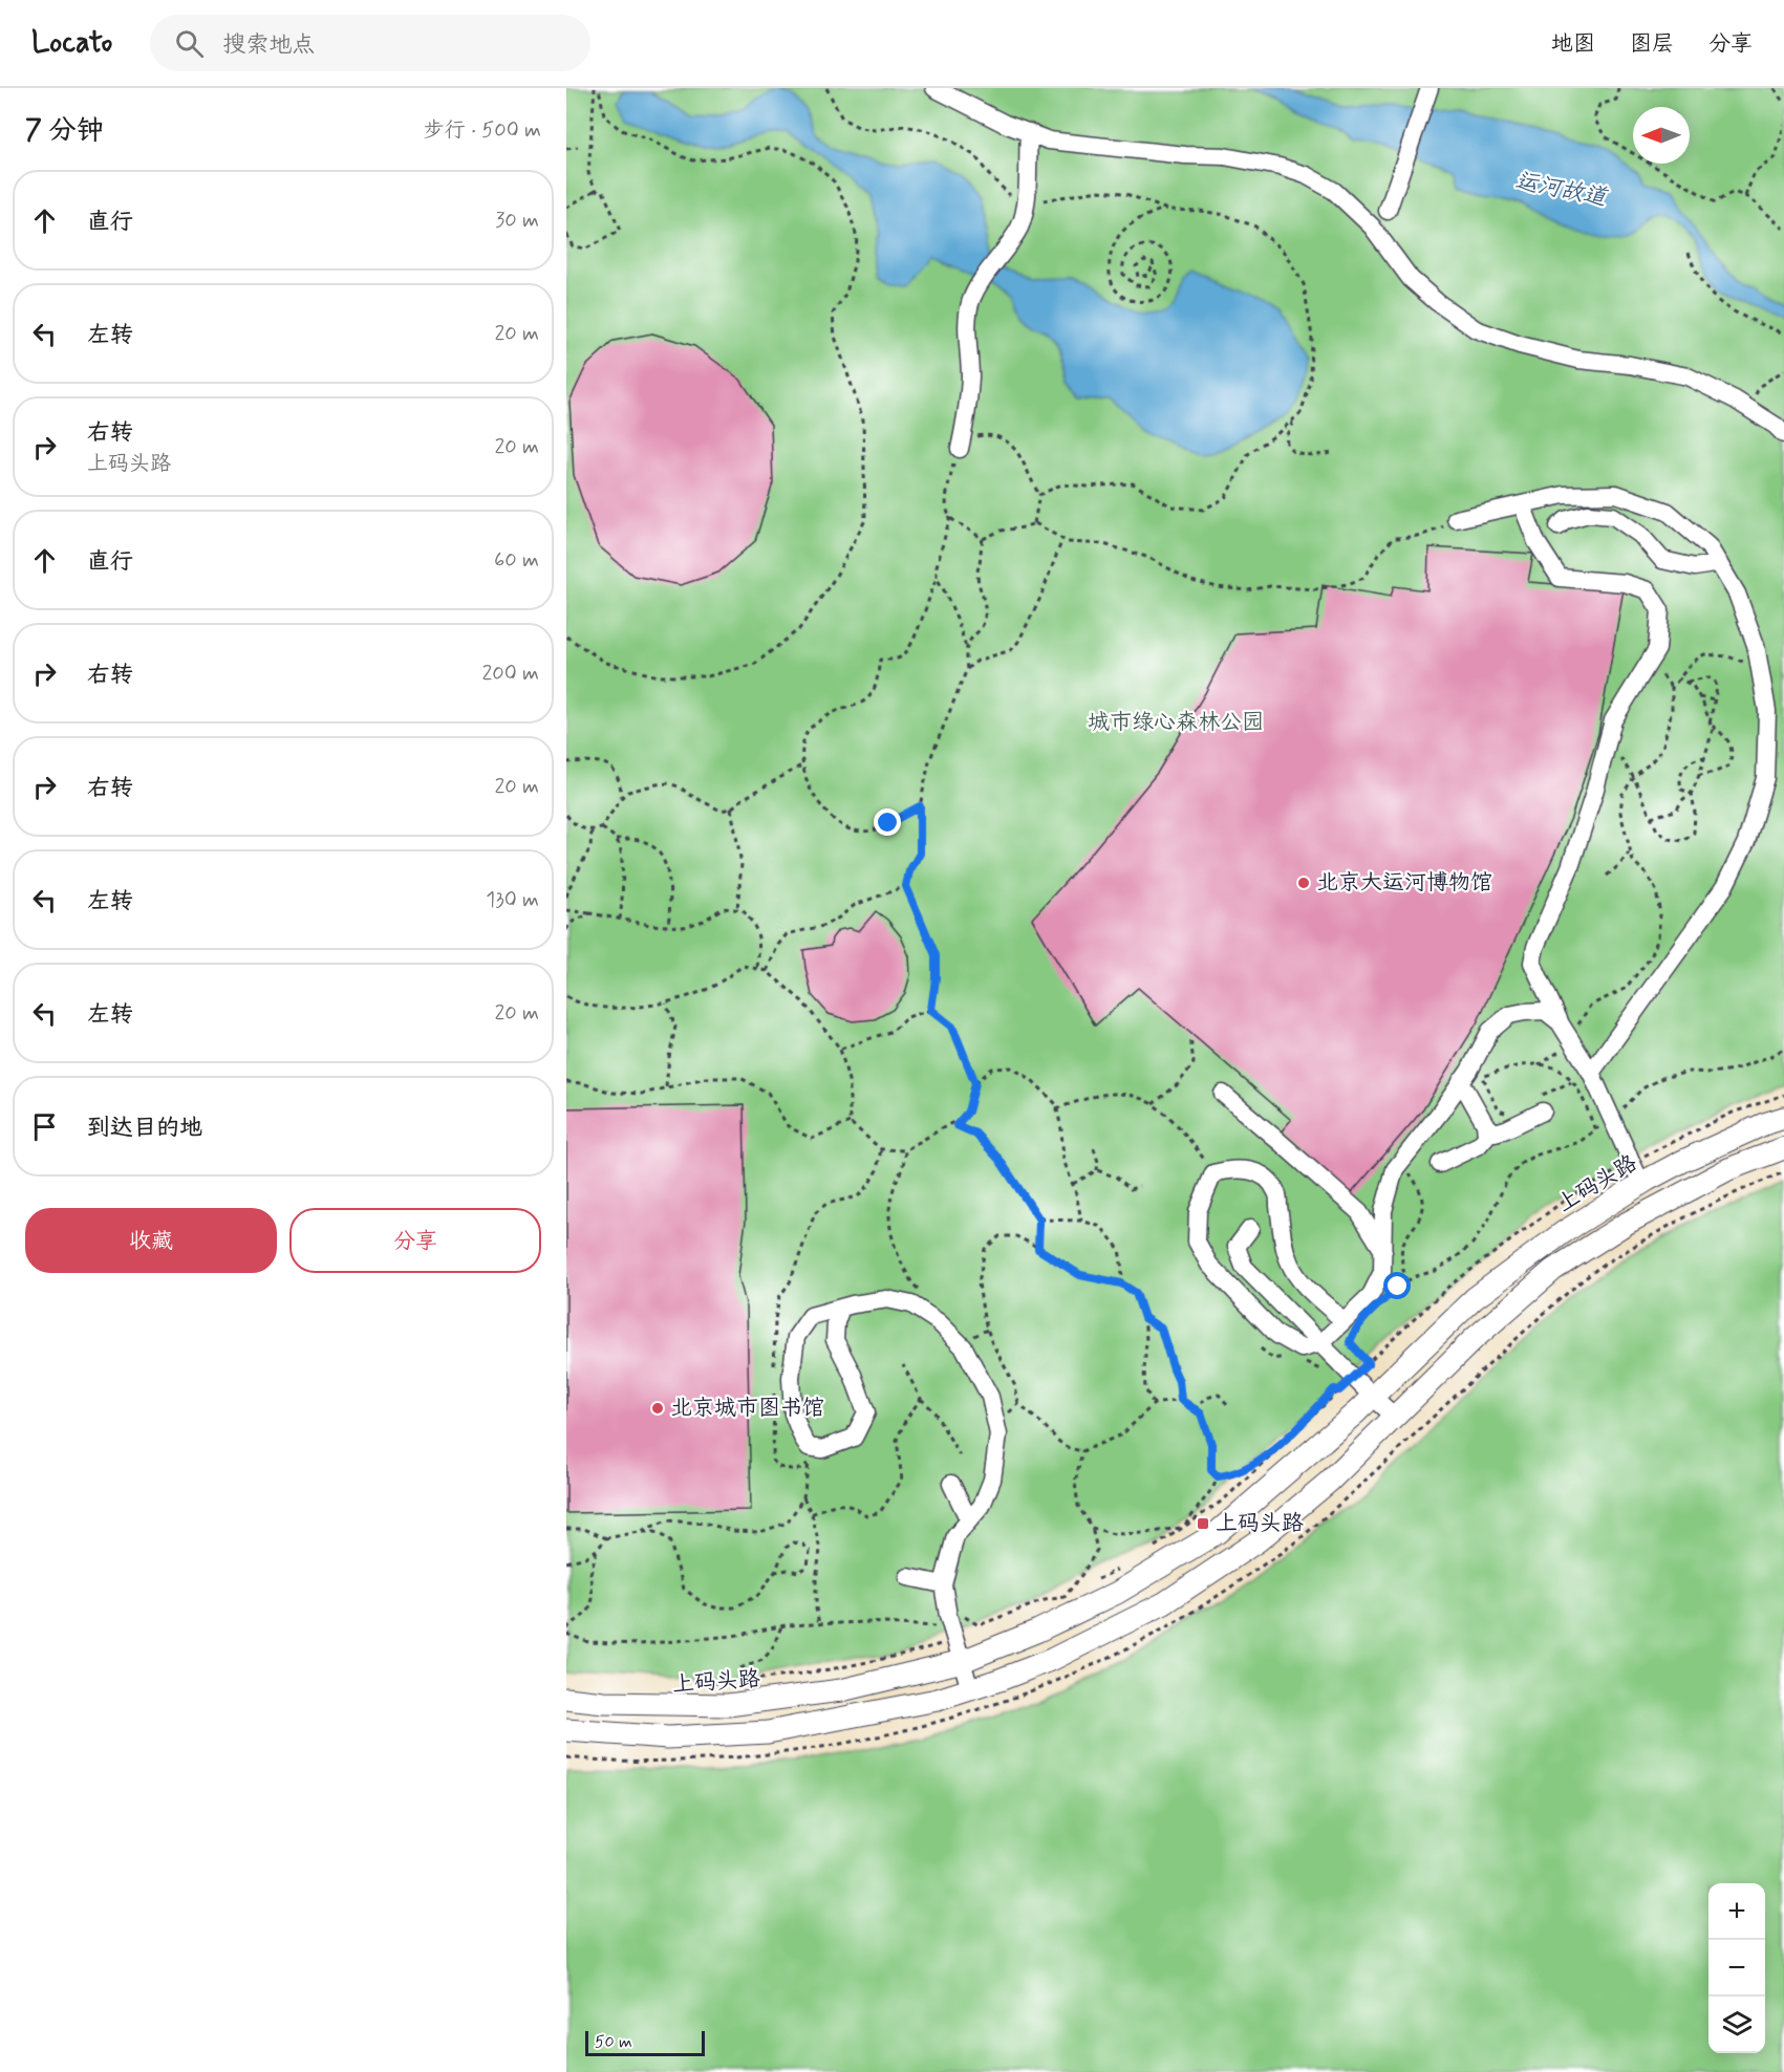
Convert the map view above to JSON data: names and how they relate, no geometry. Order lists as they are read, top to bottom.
{
  "streets": {
    "main road": ["上码头路"]
  },
  "water": ["运河故道"],
  "parks": ["城市绿心森林公园"],
  "places": {
    "other": ["北京大运河博物馆", "北京城市图书馆"],
    "transit": ["上码头路"]
  },
  "scale_bar": "50 m",
  "north": "left",
  "page": {
    "header": "Locato",
    "search": "搜索地点",
    "nav": ["地图", "图层", "分享"],
    "heading": ["7 分钟", "步行 · 500 m"],
    "list": [
      ["直行", "30 m"],
      ["左转", "20 m"],
      ["右转", "上码头路", "20 m"],
      ["直行", "60 m"],
      ["右转", "200 m"],
      ["右转", "20 m"],
      ["左转", "130 m"],
      ["左转", "20 m"],
      "到达目的地"
    ],
    "buttons": ["收藏", "分享"],
    "map_buttons": ["+", "−"],
    "scale": "50 m"
  }
}
